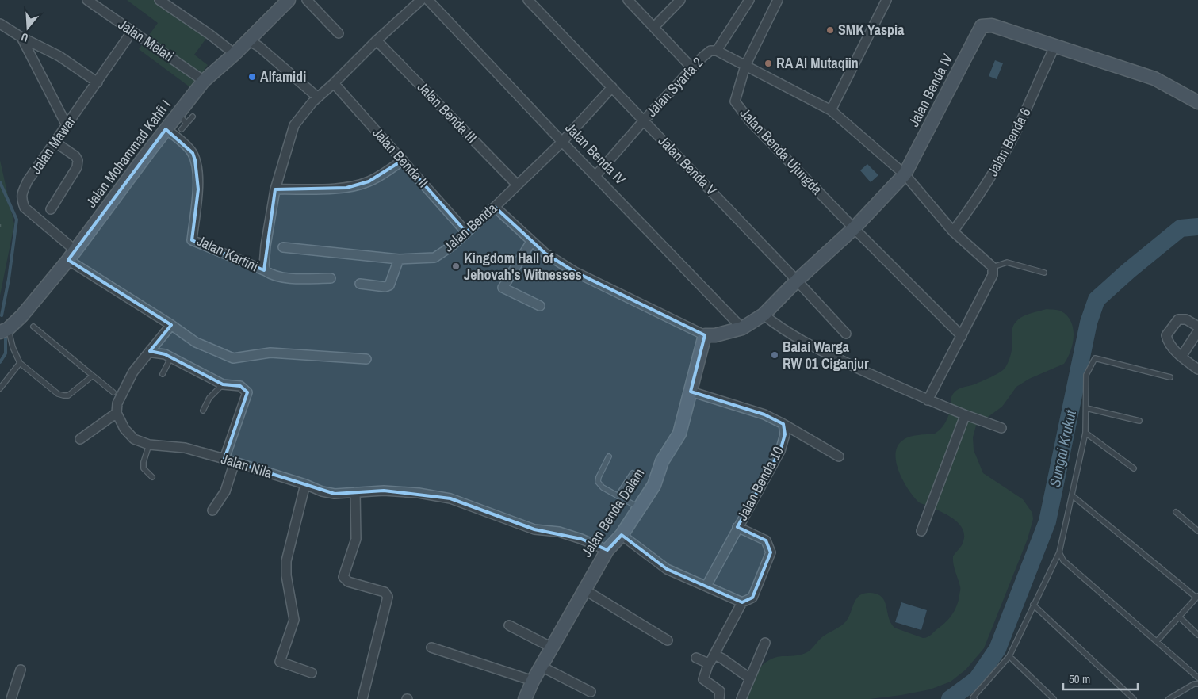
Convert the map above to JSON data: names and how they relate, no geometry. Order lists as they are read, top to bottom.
{
  "streets": {
    "street": [
      "Jalan Melati",
      "Jalan Syarfa 2",
      "Jalan Benda IV",
      "Jalan Benda III",
      "Jalan Benda 6",
      "Jalan Mawar",
      "Jalan Benda Ujungda",
      "Jalan Mohammad Kahfi I",
      "Jalan Benda II",
      "Jalan Benda V",
      "Jalan Benda",
      "Jalan Kartini",
      "Jalan Nila",
      "Jalan Benda 10",
      "Jalan Benda Dalam"
    ]
  },
  "crossings": [
    ["Jalan Melati", "Jalan Mawar"],
    ["Jalan Melati", "Jalan Mohammad Kahfi I"],
    ["Jalan Syarfa 2", "Jalan Benda IV"],
    ["Jalan Syarfa 2", "Jalan Benda Ujungda"],
    ["Jalan Syarfa 2", "Jalan Benda V"],
    ["Jalan Benda IV", "Jalan Benda 6"],
    ["Jalan Benda IV", "Jalan Benda Ujungda"],
    ["Jalan Benda IV", "Jalan Benda V"],
    ["Jalan Benda IV", "Jalan Benda"],
    ["Jalan Benda IV", "Jalan Benda Dalam"],
    ["Jalan Benda III", "Jalan Benda"],
    ["Jalan Mawar", "Jalan Mohammad Kahfi I"],
    ["Jalan Mohammad Kahfi I", "Jalan Kartini"],
    ["Jalan Benda II", "Jalan Benda"],
    ["Jalan Benda V", "Jalan Benda"],
    ["Jalan Nila", "Jalan Benda Dalam"]
  ],
  "water": ["Sungai Krukut"],
  "places": [
    "SMK Yaspia",
    "RA Al Mutaqiin",
    "Alfamidi",
    "Kingdom Hall of Jehovah's Witnesses",
    "Balai Warga RW 01 Ciganjur"
  ],
  "scale_bar": "50 m",
  "north": "bottom"
}
